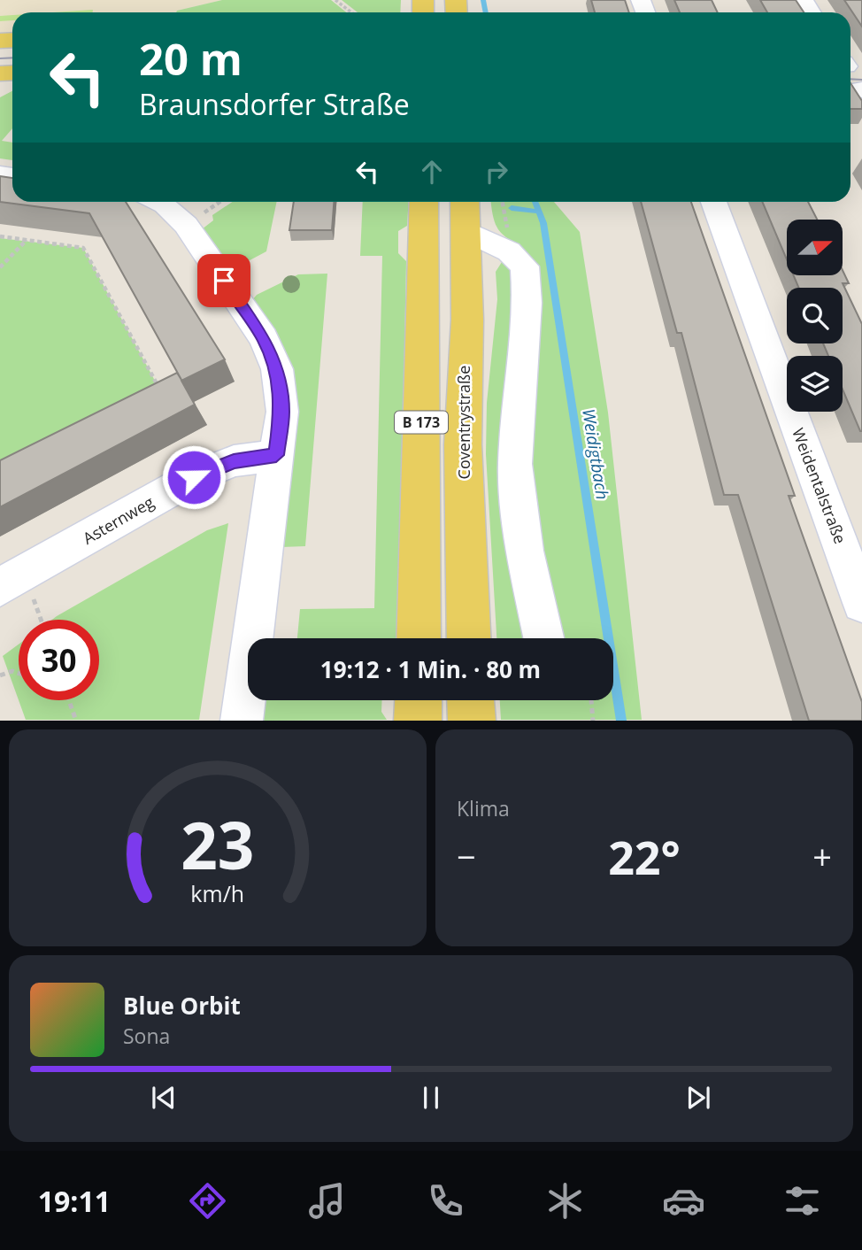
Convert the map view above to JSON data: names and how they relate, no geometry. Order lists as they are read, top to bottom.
{
  "streets": {
    "main road": ["B 173", "Coventrystraße"],
    "street": ["Weidentalstraße", "Asternweg"]
  },
  "water": ["Weidigtbach"],
  "north": "right",
  "page": {
    "turn": ["20 m", "Braunsdorfer Straße"],
    "limit": "30",
    "trip": "19:12 · 1 Min. · 80 m",
    "tile": "Klima",
    "heat": ["−", "22°", "+"],
    "song": ["Blue Orbit", "Sona"],
    "tabs": "19:11",
    "gauge": ["23", "km/h"]
  }
}
